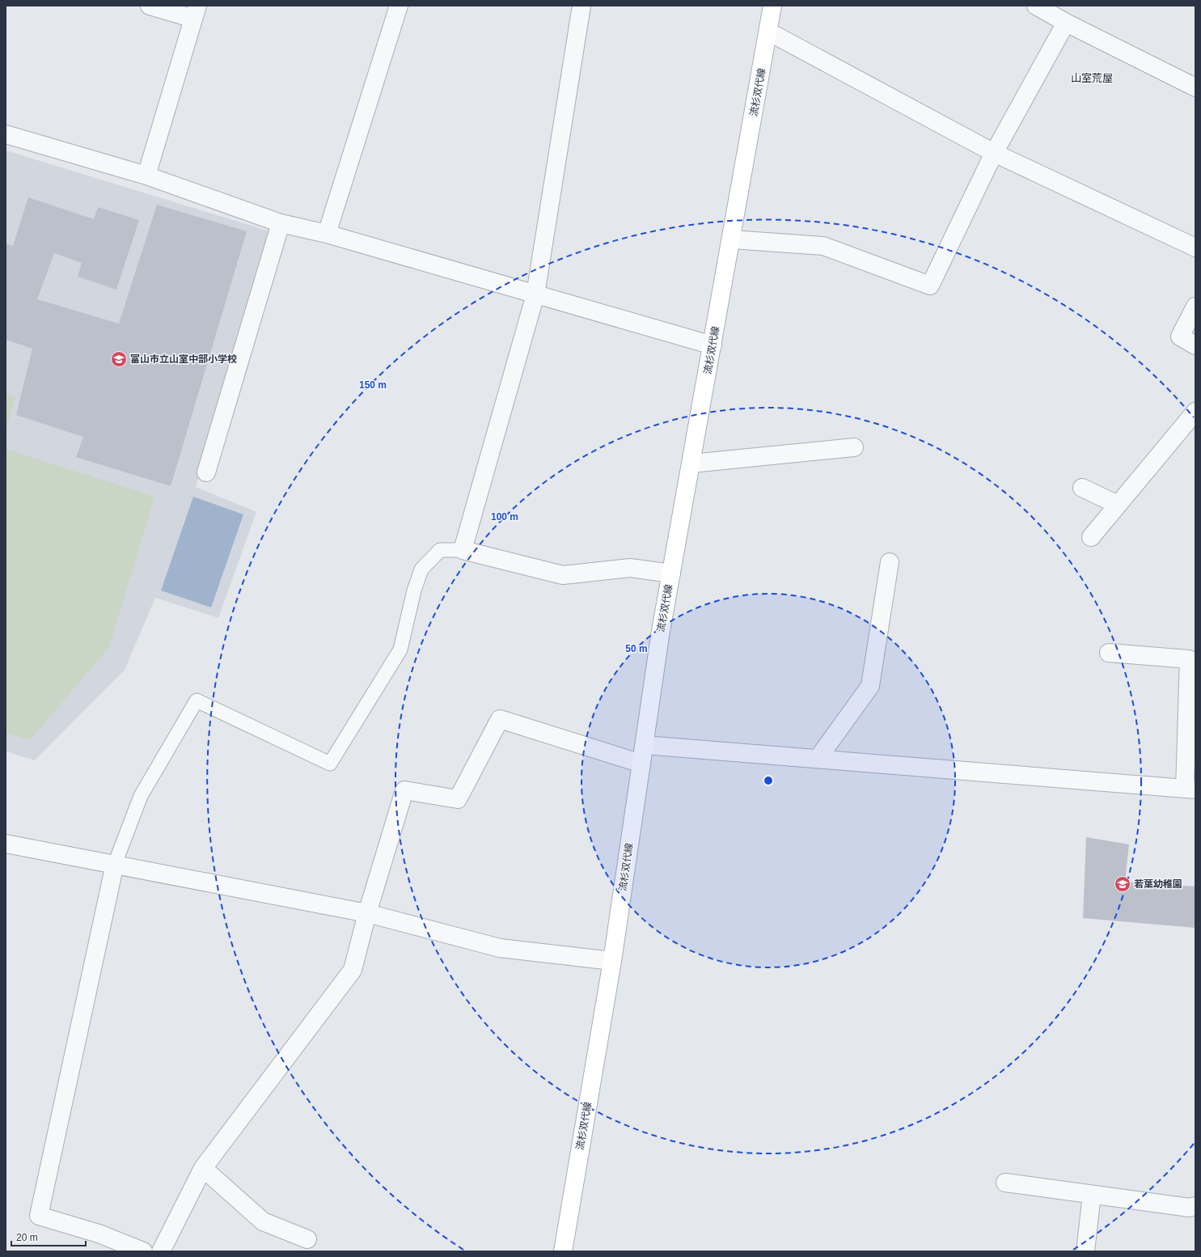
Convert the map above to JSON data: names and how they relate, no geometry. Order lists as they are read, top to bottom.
{
  "streets": {
    "main road": ["流杉双代線"]
  },
  "districts": ["山室荒屋"],
  "places": {
    "school or university": ["富山市立山室中部小学校", "若葉幼稚園"]
  },
  "scale_bar": "20 m",
  "rings": ["150 m", "100 m", "50 m"]
}
